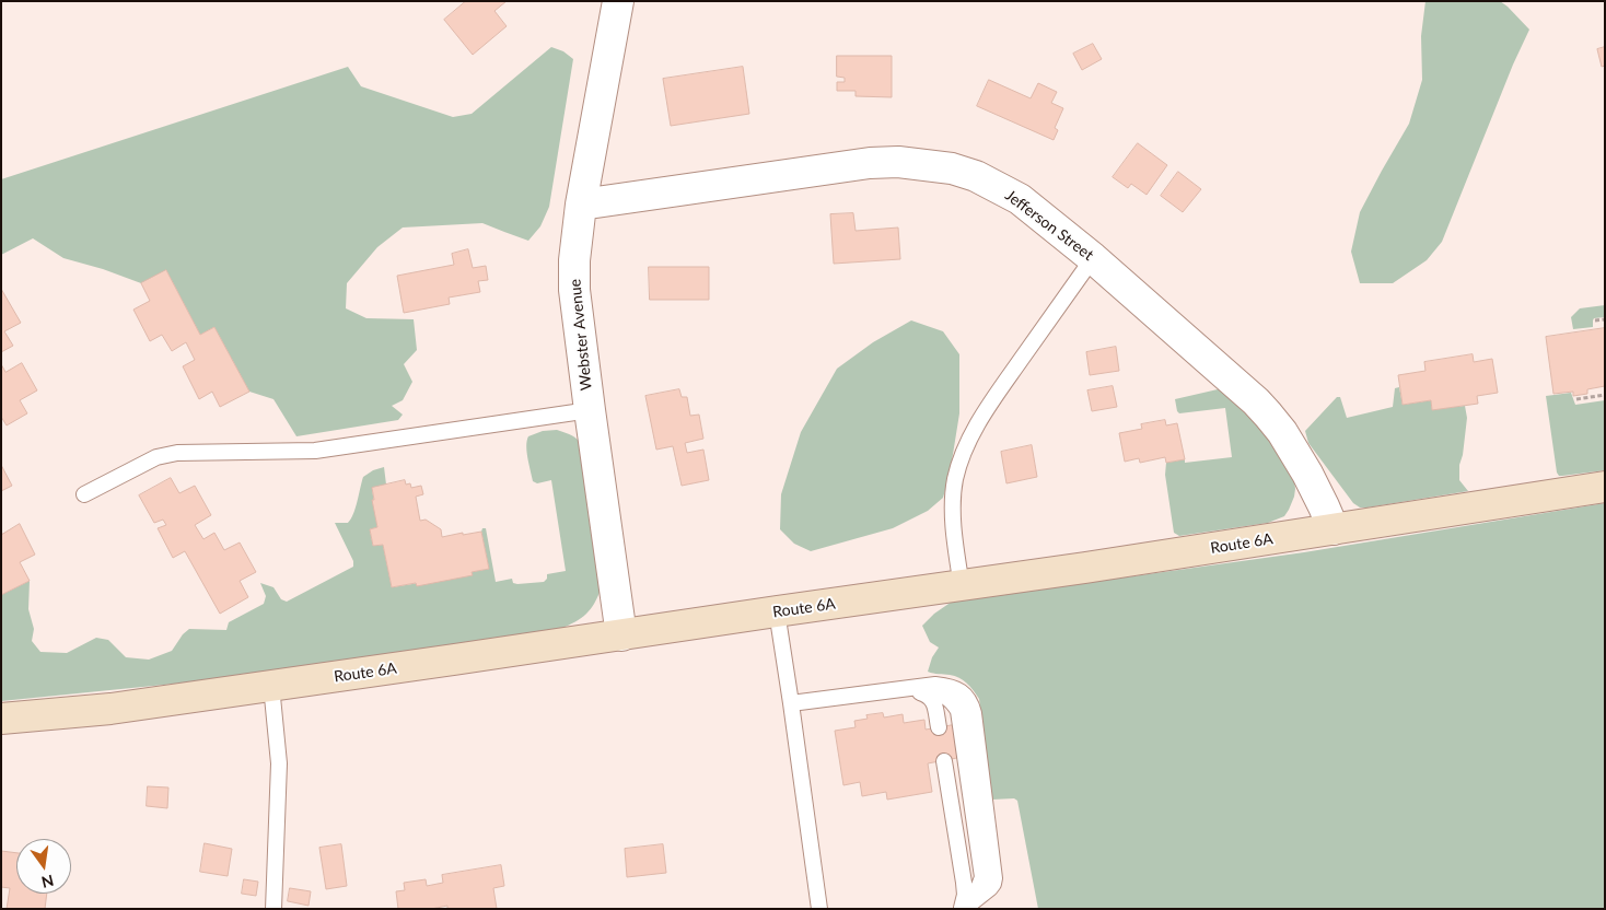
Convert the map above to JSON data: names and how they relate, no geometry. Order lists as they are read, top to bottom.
{
  "streets": {
    "main road": ["Route 6A"],
    "street": ["Jefferson Street", "Webster Avenue"]
  },
  "crossings": [
    ["Jefferson Street", "Webster Avenue"],
    ["Jefferson Street", "Route 6A"],
    ["Webster Avenue", "Route 6A"]
  ],
  "north": "bottom"
}
